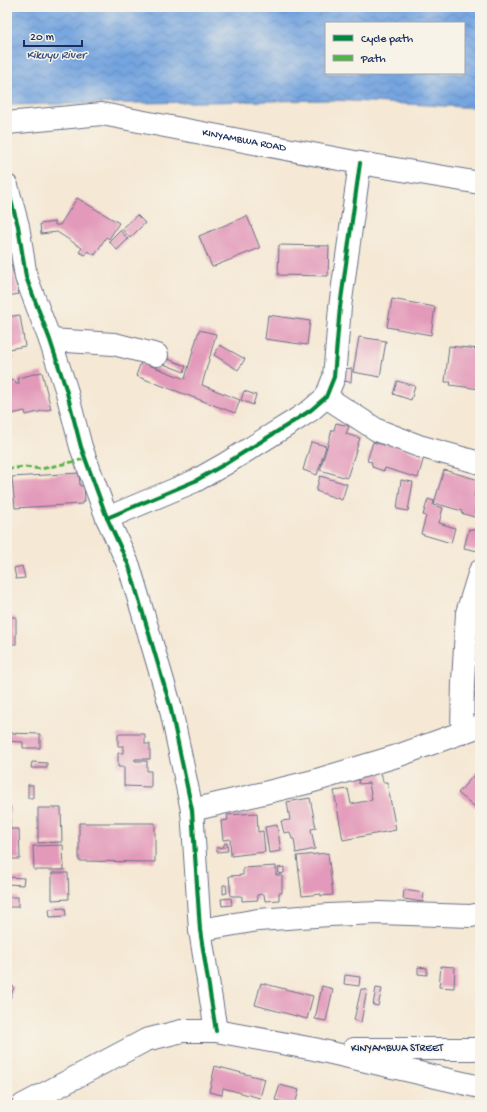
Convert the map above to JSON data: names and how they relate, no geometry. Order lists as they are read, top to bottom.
{
  "streets": {
    "street": ["KINYAMBWA ROAD", "KINYAMBWA STREET"]
  },
  "water": ["Kikuyu River"],
  "legend": ["Cycle path", "Path"],
  "scale_bar": "20 m"
}
